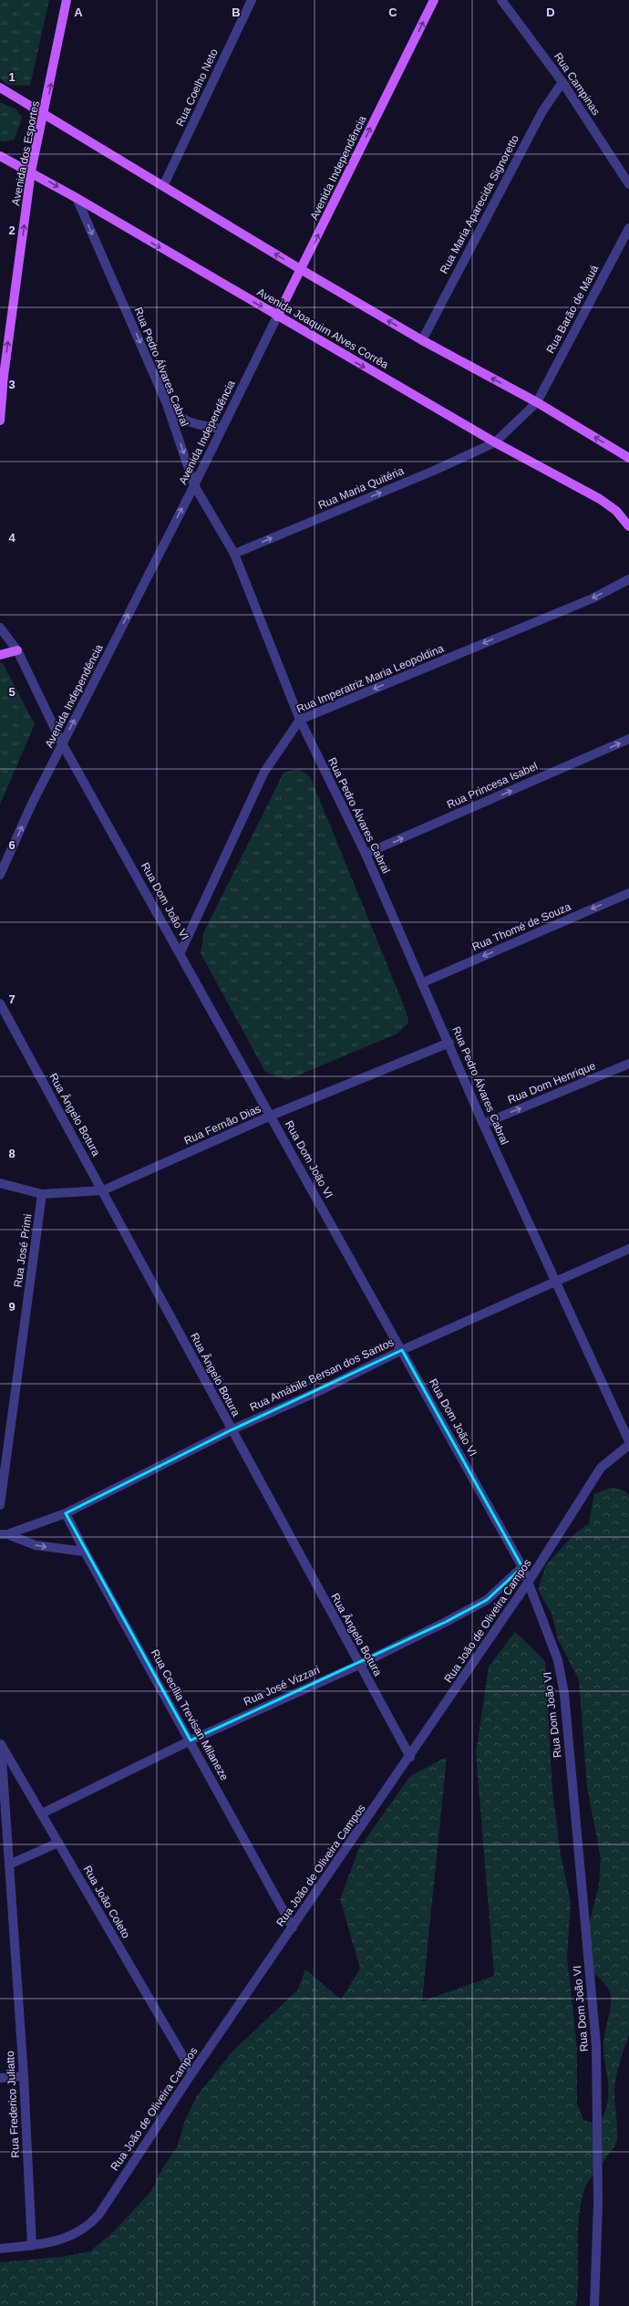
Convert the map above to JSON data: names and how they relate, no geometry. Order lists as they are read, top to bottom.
{
  "streets": {
    "main road": ["Avenida dos Esportes", "Avenida Independência", "Avenida Joaquim Alves Corrêa"],
    "street": [
      "Rua Campinas",
      "Rua Coelho Neto",
      "Rua Maria Aparecida Signoretto",
      "Rua Barão de Mauá",
      "Rua Pedro Álvares Cabral",
      "Rua Maria Quitéria",
      "Rua Imperatriz Maria Leopoldina",
      "Rua Princesa Isabel",
      "Rua Dom João VI",
      "Rua Thomé de Souza",
      "Rua Dom Henrique",
      "Rua Ângelo Botura",
      "Rua Fernão Dias",
      "Rua José Primi",
      "Rua Amábile Bersan dos Santos",
      "Rua João de Oliveira Campos",
      "Rua José Vizzari",
      "Rua Cecília Trevisan Milaneze",
      "Rua João Coleto",
      "Rua Frederico Juliatto"
    ]
  },
  "crossings": [
    ["Rua Campinas", "Rua Maria Aparecida Signoretto"],
    ["Avenida dos Esportes", "Avenida Joaquim Alves Corrêa"],
    ["Avenida Independência", "Avenida Joaquim Alves Corrêa"],
    ["Avenida Independência", "Rua Pedro Álvares Cabral"],
    ["Avenida Independência", "Rua Dom João VI"],
    ["Rua Barão de Mauá", "Avenida Joaquim Alves Corrêa"],
    ["Rua Barão de Mauá", "Rua Maria Quitéria"],
    ["Avenida Joaquim Alves Corrêa", "Rua Pedro Álvares Cabral"],
    ["Avenida Joaquim Alves Corrêa", "Rua Maria Quitéria"],
    ["Rua Pedro Álvares Cabral", "Rua Maria Quitéria"],
    ["Rua Pedro Álvares Cabral", "Rua Imperatriz Maria Leopoldina"],
    ["Rua Pedro Álvares Cabral", "Rua Princesa Isabel"],
    ["Rua Pedro Álvares Cabral", "Rua Thomé de Souza"],
    ["Rua Pedro Álvares Cabral", "Rua Dom Henrique"],
    ["Rua Pedro Álvares Cabral", "Rua Fernão Dias"],
    ["Rua Pedro Álvares Cabral", "Rua Amábile Bersan dos Santos"],
    ["Rua Imperatriz Maria Leopoldina", "Rua Dom João VI"],
    ["Rua Dom João VI", "Rua Fernão Dias"],
    ["Rua Dom João VI", "Rua Amábile Bersan dos Santos"],
    ["Rua Dom João VI", "Rua João de Oliveira Campos"],
    ["Rua Dom João VI", "Rua José Vizzari"],
    ["Rua Ângelo Botura", "Rua Fernão Dias"],
    ["Rua Ângelo Botura", "Rua Amábile Bersan dos Santos"],
    ["Rua Ângelo Botura", "Rua João de Oliveira Campos"],
    ["Rua Ângelo Botura", "Rua José Vizzari"],
    ["Rua Fernão Dias", "Rua José Primi"],
    ["Rua Amábile Bersan dos Santos", "Rua Cecília Trevisan Milaneze"],
    ["Rua João de Oliveira Campos", "Rua Cecília Trevisan Milaneze"],
    ["Rua João de Oliveira Campos", "Rua João Coleto"],
    ["Rua João de Oliveira Campos", "Rua Frederico Juliatto"],
    ["Rua José Vizzari", "Rua Cecília Trevisan Milaneze"],
    ["Rua José Vizzari", "Rua João Coleto"],
    ["Rua João Coleto", "Rua Frederico Juliatto"]
  ],
  "one_way": [
    "Avenida dos Esportes",
    "Avenida Independência",
    "Rua Maria Quitéria",
    "Rua Imperatriz Maria Leopoldina",
    "Rua Princesa Isabel",
    "Rua Thomé de Souza",
    "Rua Dom Henrique"
  ],
  "grid": {
    "columns": [
      "A",
      "B",
      "C",
      "D"
    ],
    "rows": [
      "1",
      "2",
      "3",
      "4",
      "5",
      "6",
      "7",
      "8",
      "9"
    ]
  }
}
